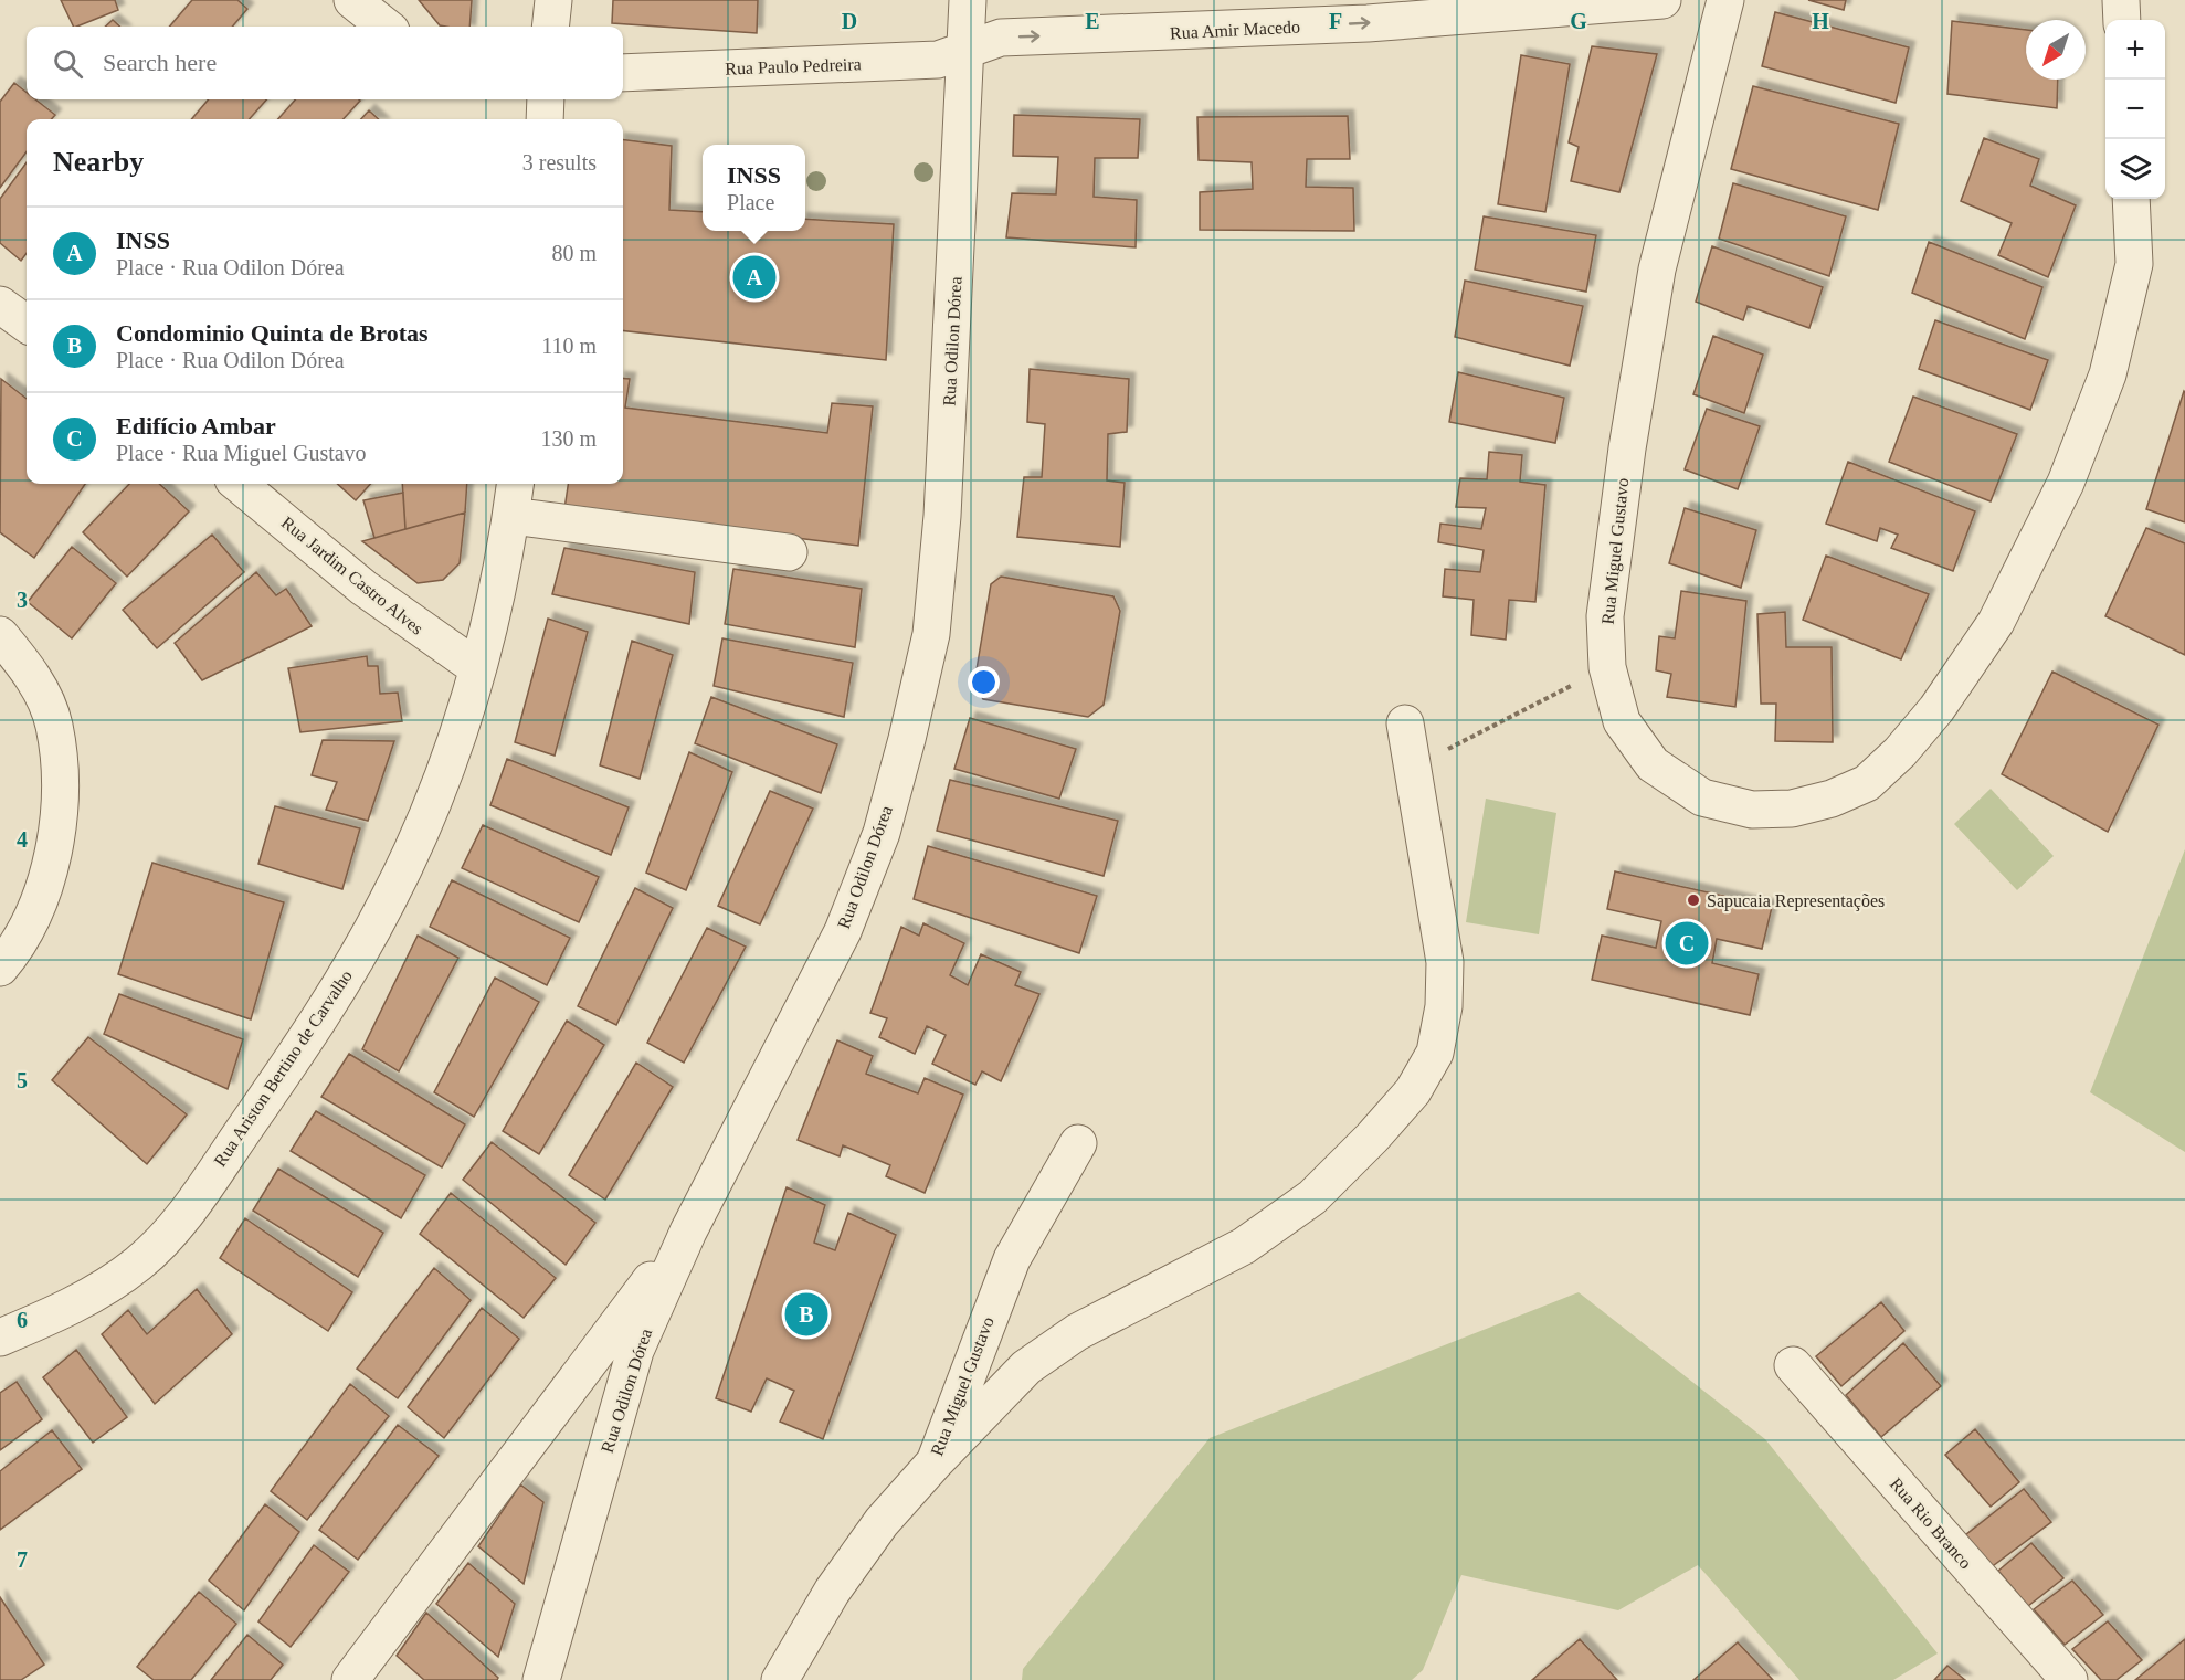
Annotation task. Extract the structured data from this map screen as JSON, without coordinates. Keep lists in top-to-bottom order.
{
  "streets": {
    "street": [
      "Rua Amir Macedo",
      "Rua Paulo Pedreira",
      "Rua Odilon Dórea",
      "Rua Miguel Gustavo",
      "Rua Jardim Castro Alves",
      "Rua Ariston Bertino de Carvalho",
      "Rua Rio Branco"
    ]
  },
  "crossings": [
    ["Rua Amir Macedo", "Rua Paulo Pedreira"],
    ["Rua Amir Macedo", "Rua Odilon Dórea"],
    ["Rua Paulo Pedreira", "Rua Odilon Dórea"],
    ["Rua Jardim Castro Alves", "Rua Ariston Bertino de Carvalho"]
  ],
  "one_way": ["Rua Amir Macedo"],
  "places": ["Sapucaia Representações"],
  "north": "bottom left",
  "page": {
    "map_buttons": ["+", "−"],
    "search": "Search here",
    "heading": ["Nearby", "3 results"],
    "popup": ["INSS", "Place"],
    "list": [
      {
        "mark": "A",
        "name": "INSS",
        "note": "Place · Rua Odilon Dórea",
        "value": "80 m"
      },
      {
        "mark": "B",
        "name": "Condominio Quinta de Brotas",
        "note": "Place · Rua Odilon Dórea",
        "value": "110 m"
      },
      {
        "mark": "C",
        "name": "Edifício Ambar",
        "note": "Place · Rua Miguel Gustavo",
        "value": "130 m"
      }
    ],
    "pins": ["A", "C", "B"]
  },
  "grid": {
    "columns": [
      "D",
      "E",
      "F",
      "G",
      "H"
    ],
    "rows": [
      "3",
      "4",
      "5",
      "6",
      "7"
    ]
  }
}
